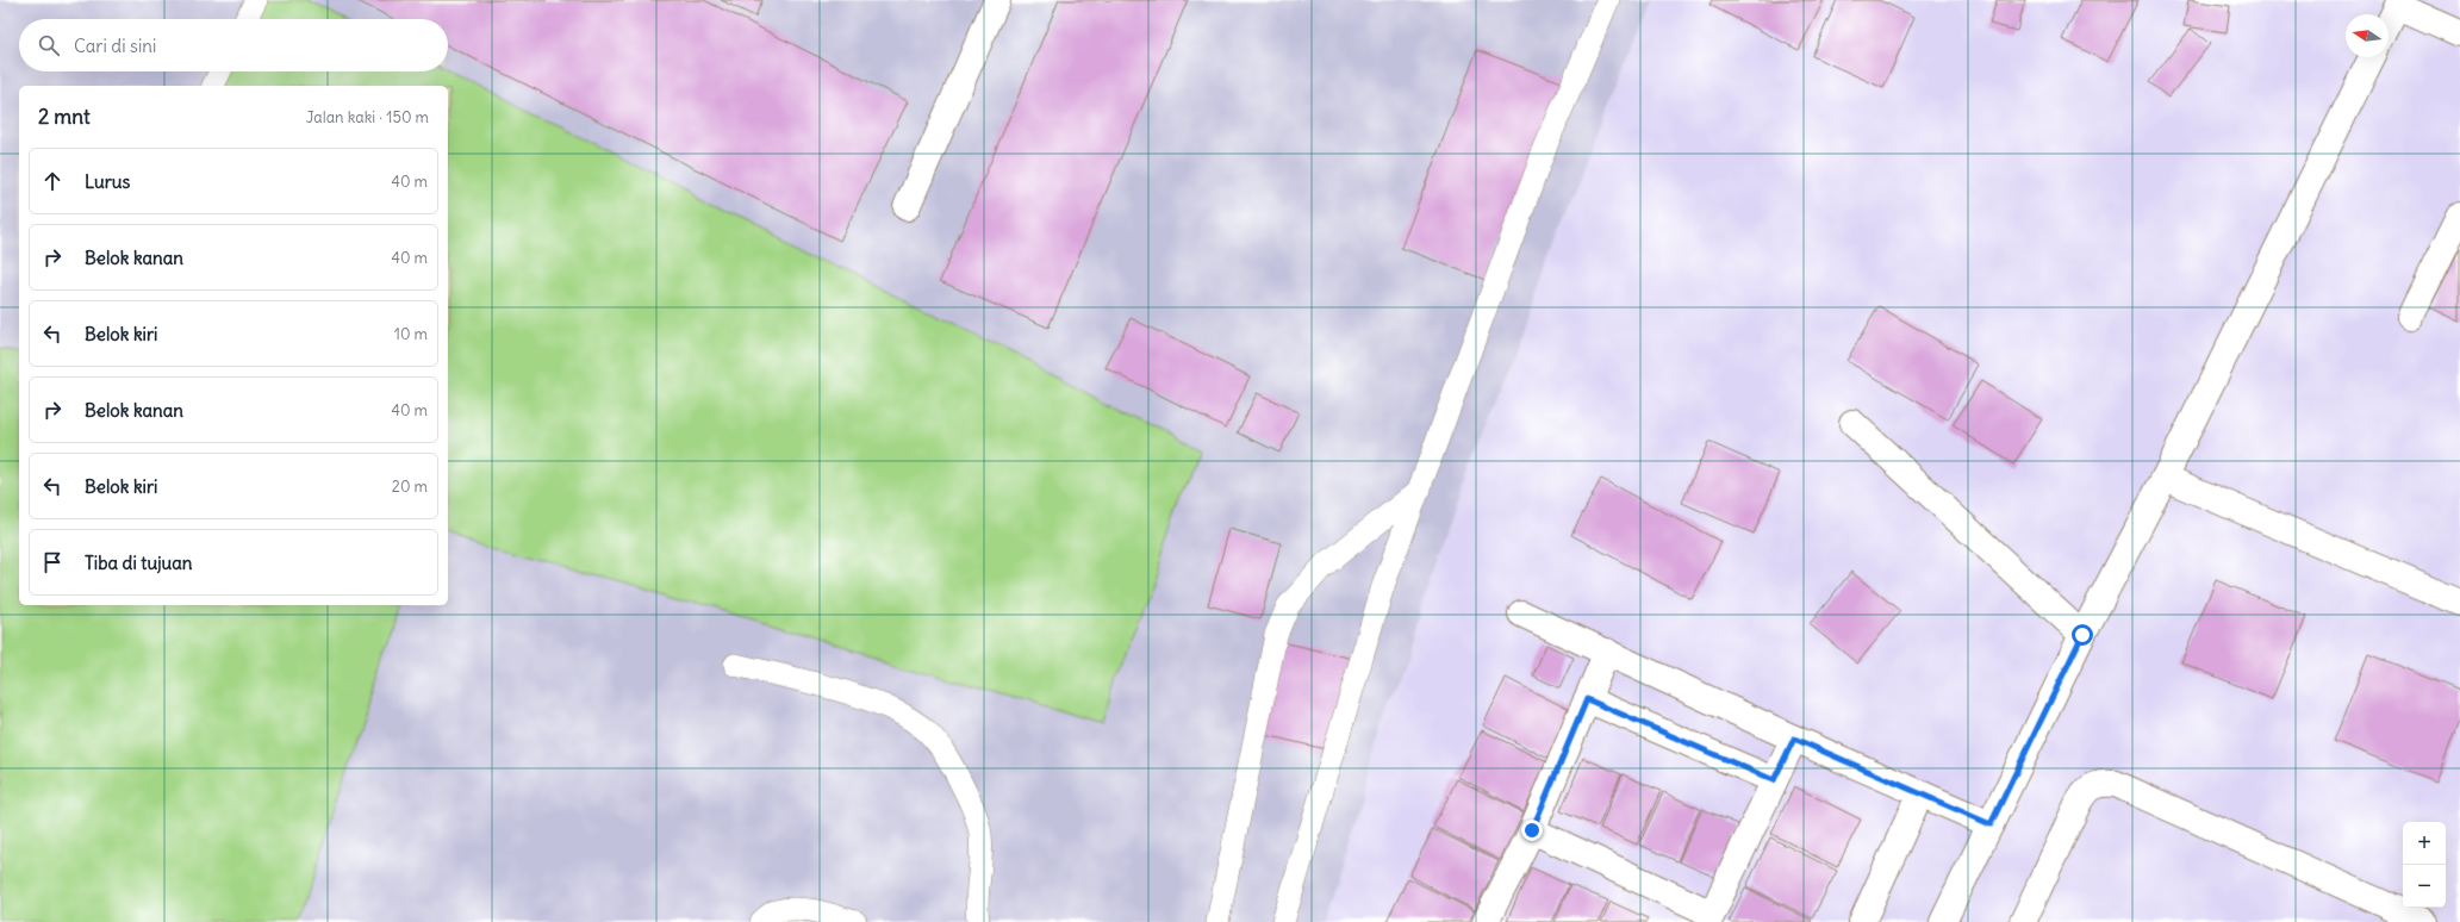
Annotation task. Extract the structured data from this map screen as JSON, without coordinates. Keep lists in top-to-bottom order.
{
  "north": "left",
  "page": {
    "search": "Cari di sini",
    "heading": ["2 mnt", "Jalan kaki · 150 m"],
    "list": [
      ["Lurus", "40 m"],
      ["Belok kanan", "40 m"],
      ["Belok kiri", "10 m"],
      ["Belok kanan", "40 m"],
      ["Belok kiri", "20 m"],
      "Tiba di tujuan"
    ],
    "map_buttons": ["+", "−"]
  }
}
